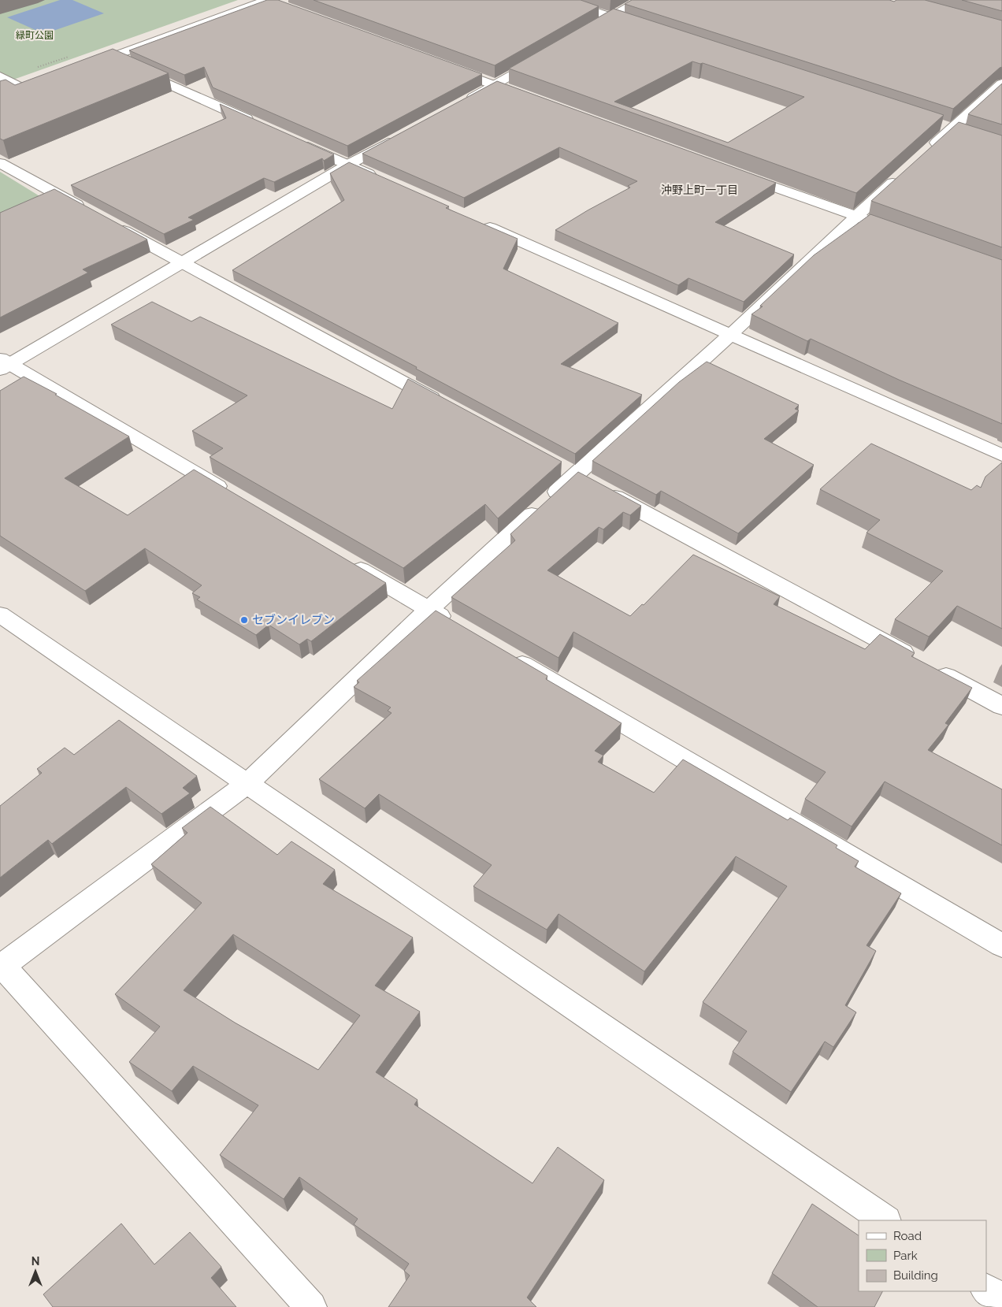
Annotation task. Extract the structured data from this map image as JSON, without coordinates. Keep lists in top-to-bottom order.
{
  "districts": ["沖野上町一丁目"],
  "parks": ["緑町公園"],
  "places": ["セブンイレブン"],
  "legend": ["Road", "Park", "Building"],
  "north": "top"
}
